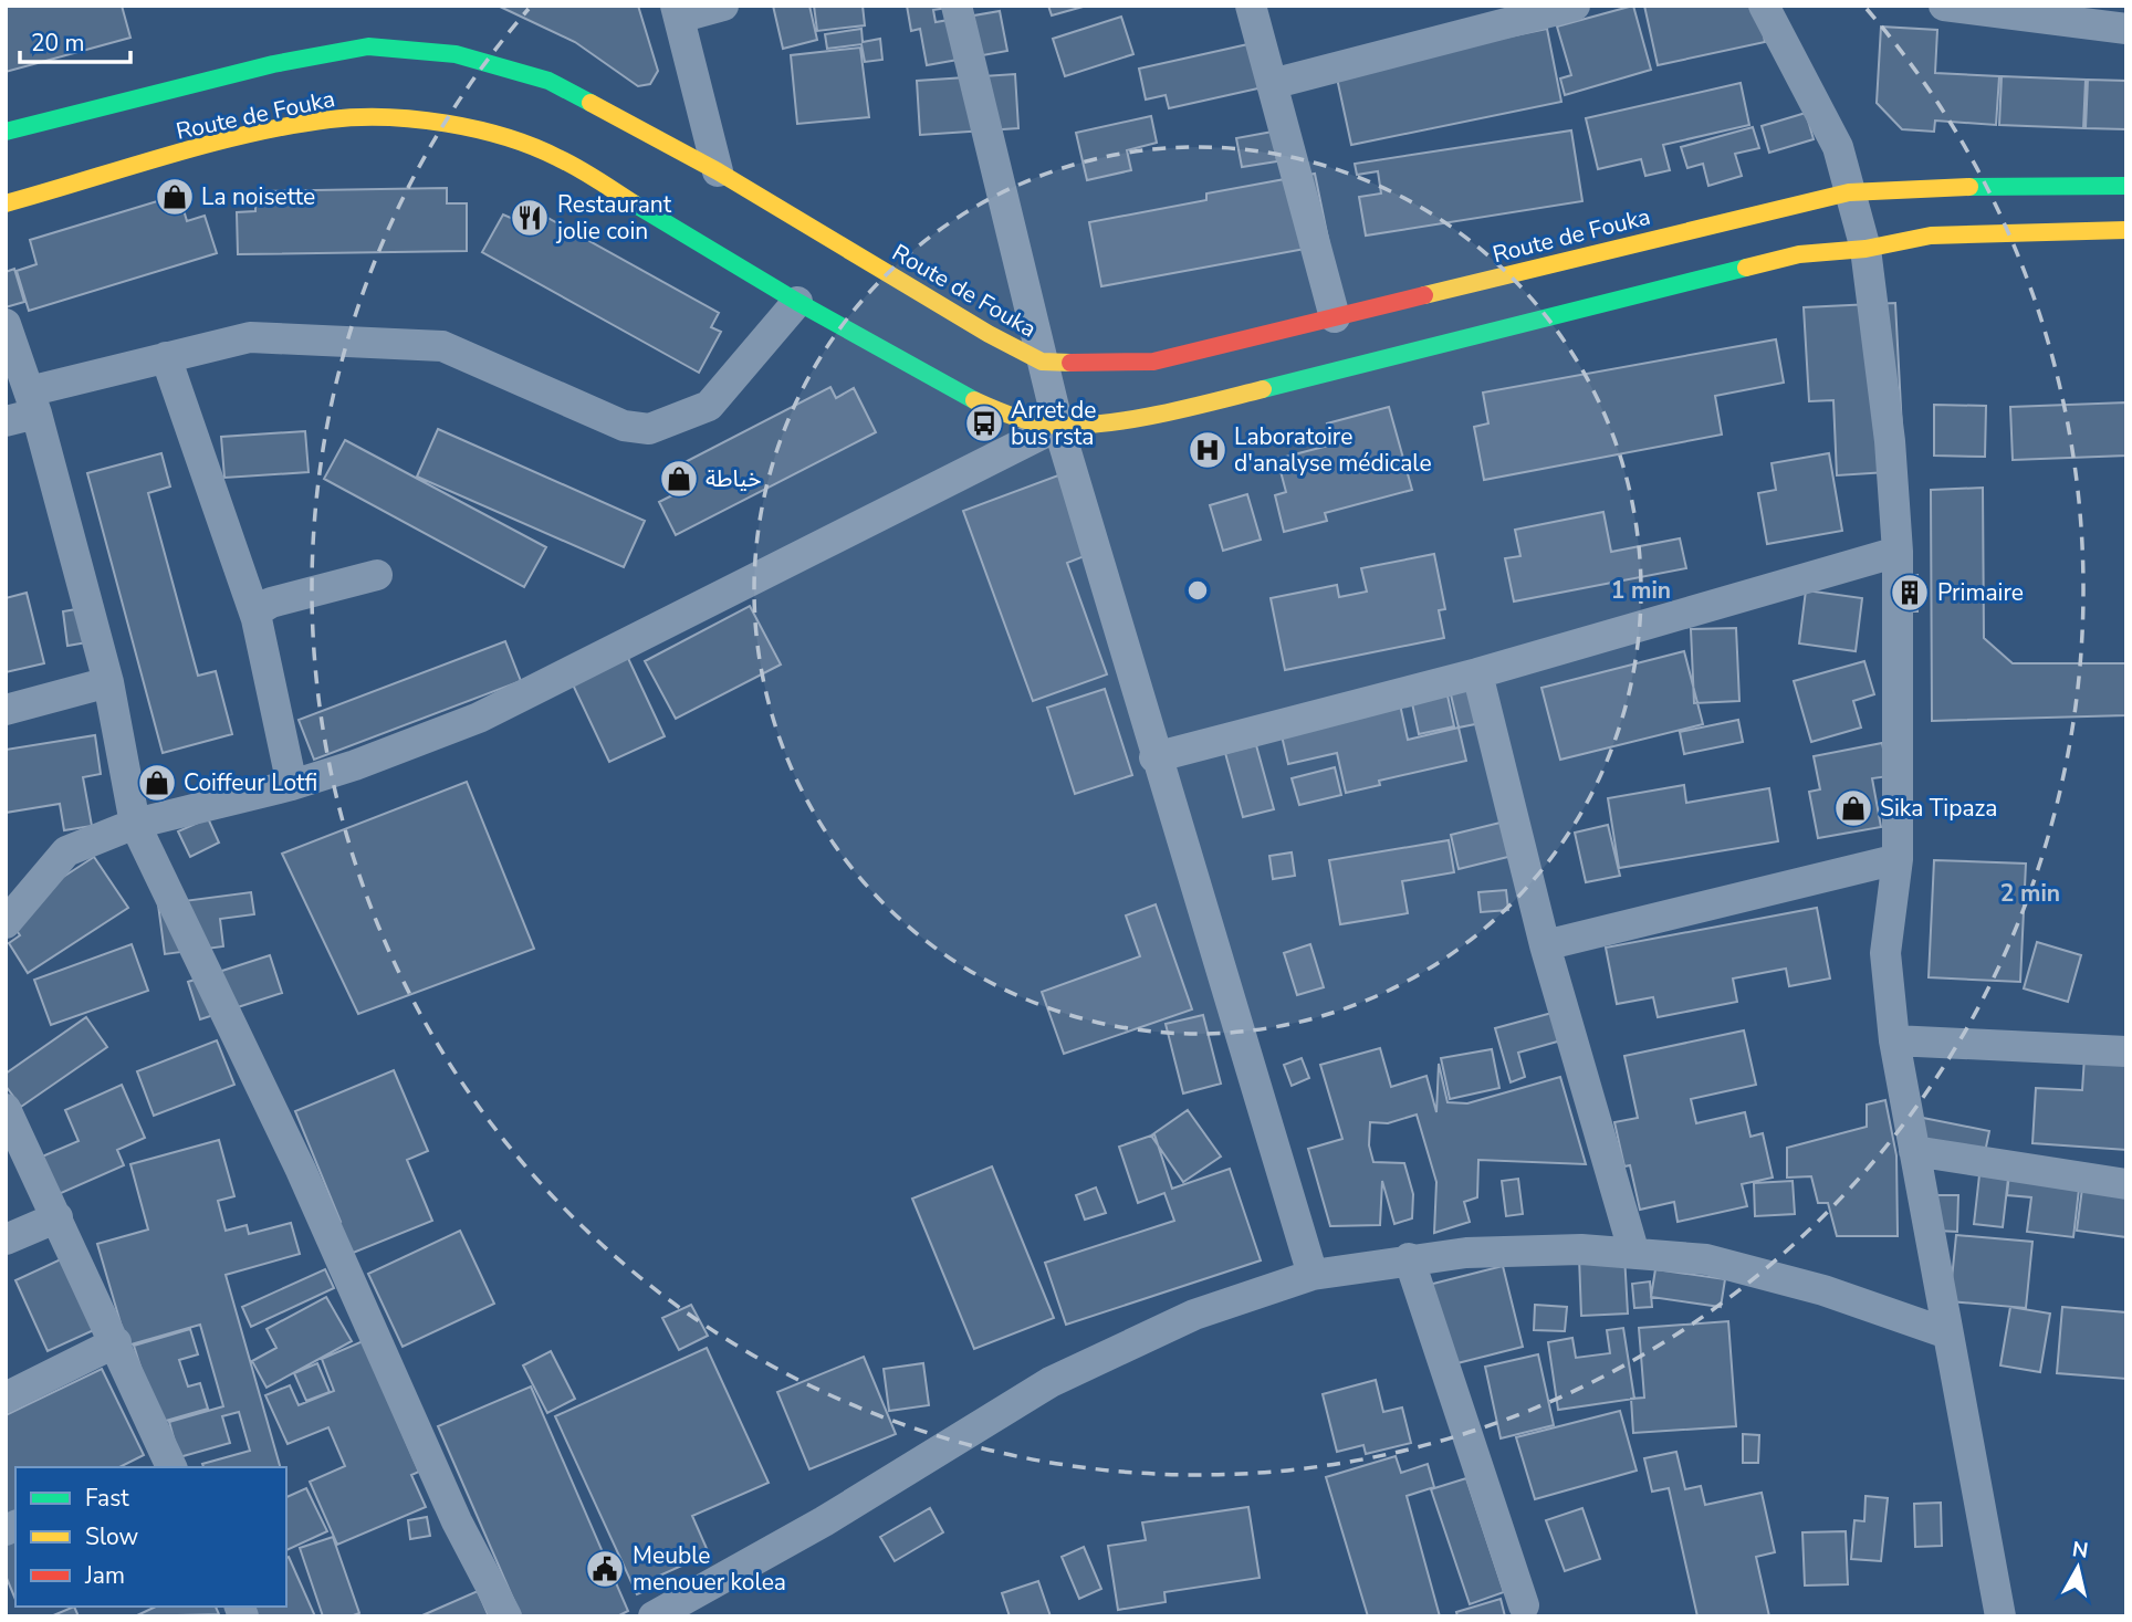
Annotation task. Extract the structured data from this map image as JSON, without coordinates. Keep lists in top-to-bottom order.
{
  "streets": {
    "main road": ["Route de Fouka"]
  },
  "places": {
    "shop": [
      "La noisette",
      "خياطة",
      "Coiffeur Lotfi",
      "Sika Tipaza"
    ],
    "restaurant": ["Restaurant jolie coin"],
    "bus stop": ["Arret de bus rsta"],
    "hospital": ["Laboratoire d'analyse médicale"],
    "building": ["Primaire"],
    "public building": ["Meuble menouer kolea"]
  },
  "legend": ["Fast", "Slow", "Jam"],
  "scale_bar": "20 m",
  "north": "top",
  "rings": ["1 min", "2 min"]
}
